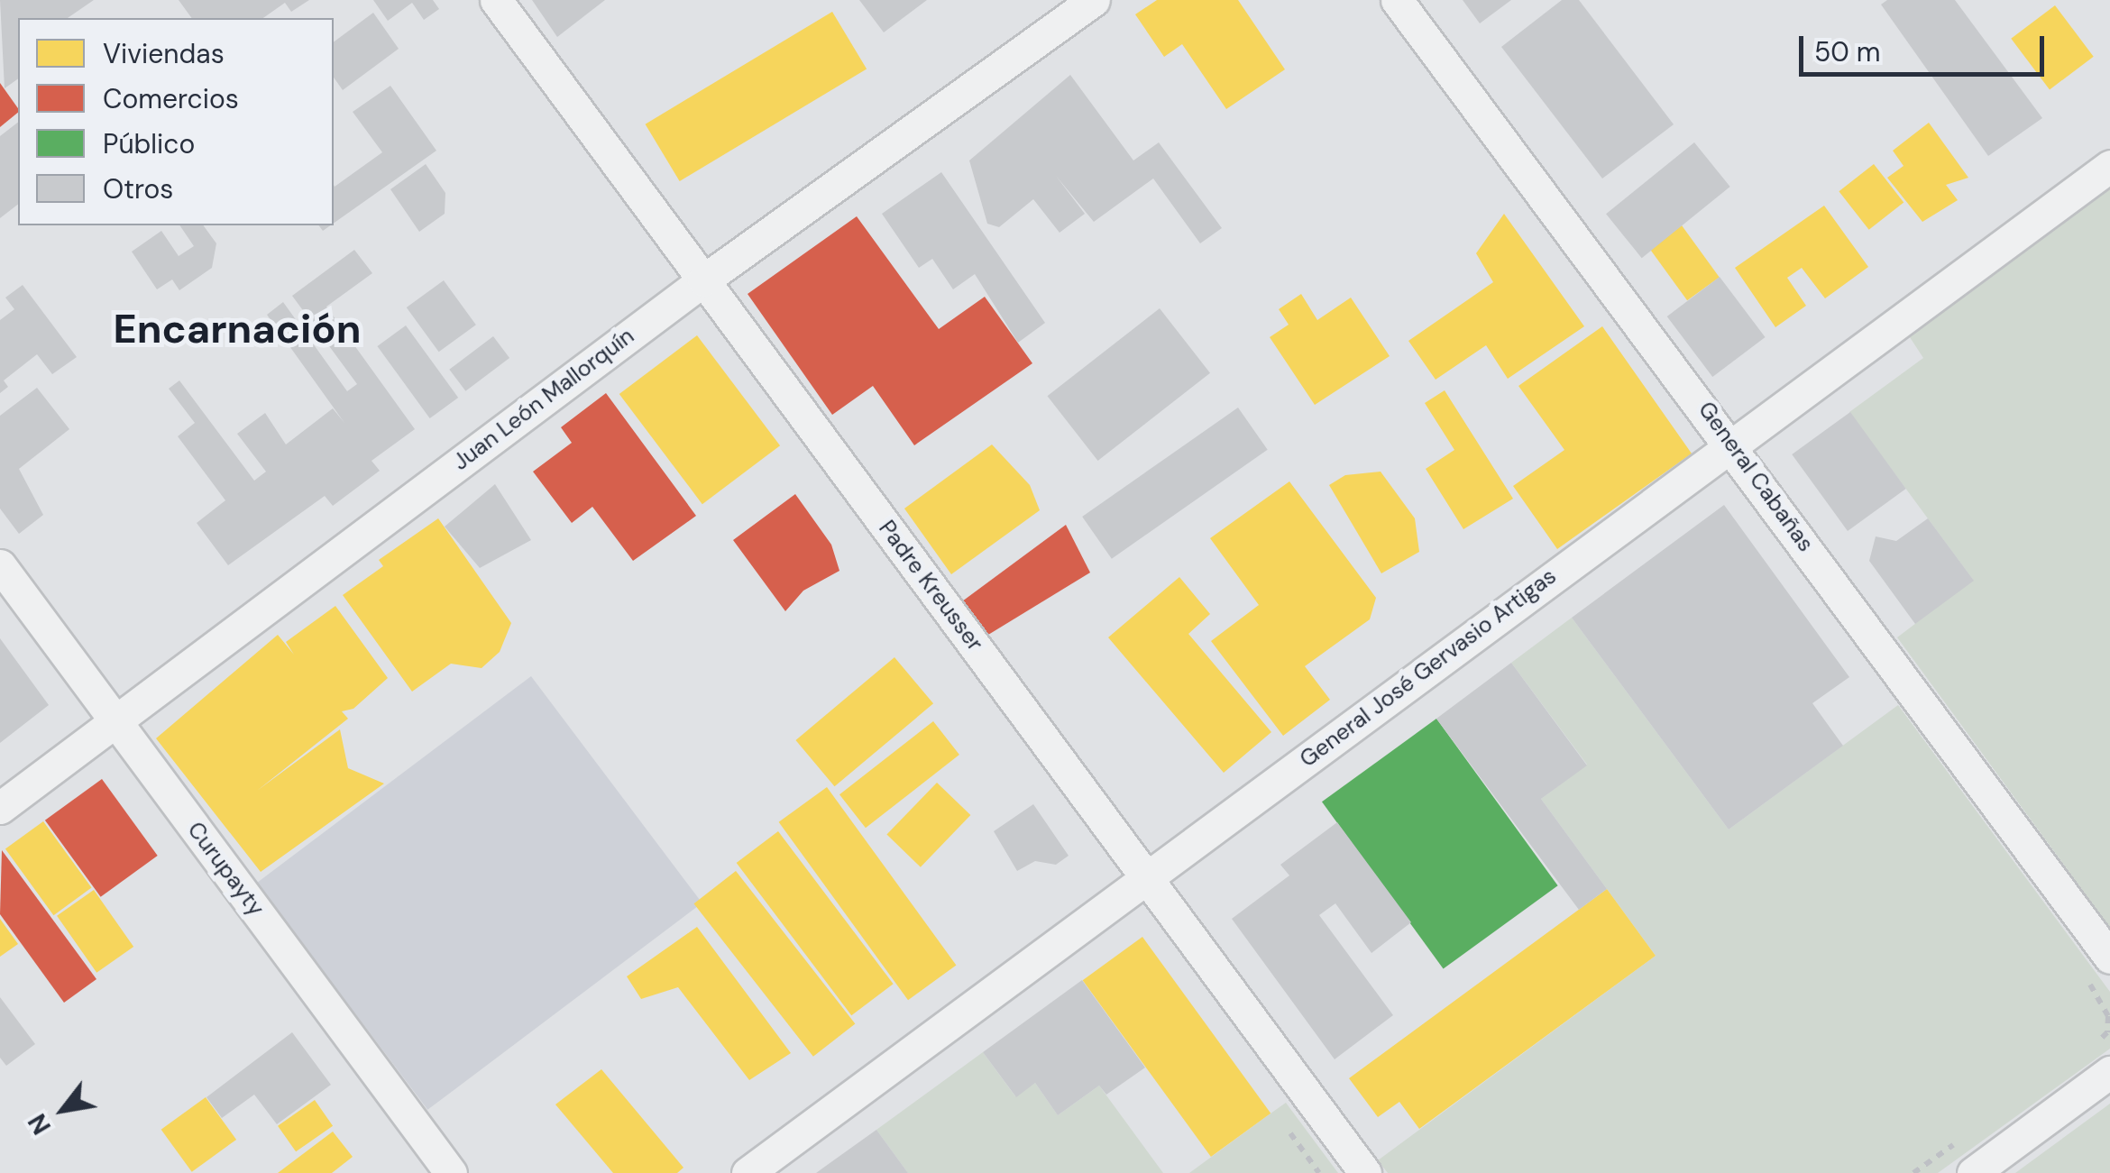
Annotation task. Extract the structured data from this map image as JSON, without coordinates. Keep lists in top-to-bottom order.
{
  "streets": {
    "street": [
      "Juan León Mallorquín",
      "General Cabañas",
      "Padre Kreusser",
      "General José Gervasio Artigas",
      "Curupayty"
    ]
  },
  "crossings": [
    ["Juan León Mallorquín", "Padre Kreusser"],
    ["Juan León Mallorquín", "Curupayty"],
    ["General Cabañas", "General José Gervasio Artigas"],
    ["Padre Kreusser", "General José Gervasio Artigas"]
  ],
  "districts": ["Encarnación"],
  "legend": [
    "Viviendas",
    "Comercios",
    "Público",
    "Otros"
  ],
  "scale_bar": "50 m",
  "north": "bottom left"
}
